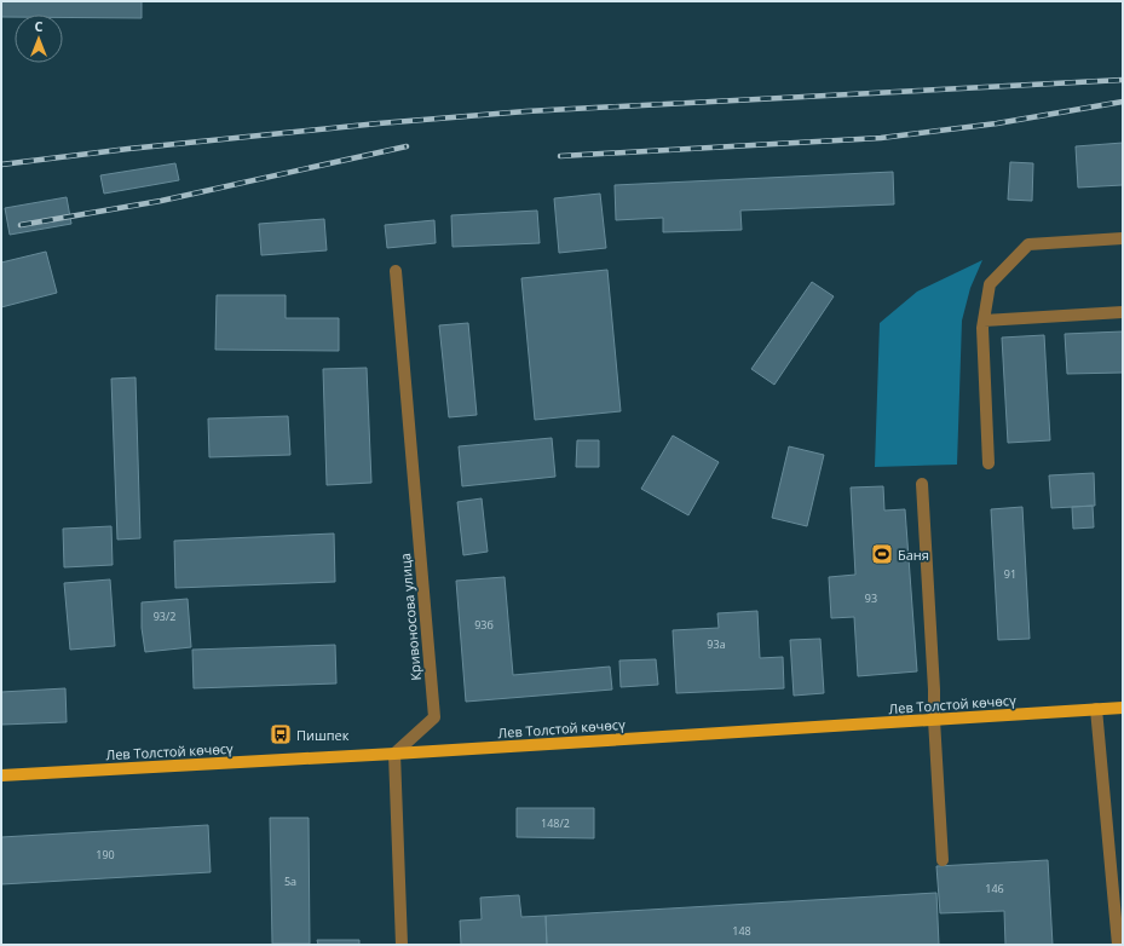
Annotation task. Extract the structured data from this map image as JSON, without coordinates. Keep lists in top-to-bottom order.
{
  "streets": {
    "main road": ["Лев Толстой көчөсү"],
    "street": ["Кривоносова улица"]
  },
  "crossings": [
    ["Кривоносова улица", "Лев Толстой көчөсү"]
  ],
  "places": {
    "sports": ["Баня"],
    "bus stop": ["Пишпек"]
  },
  "house_numbers": [
    "91",
    "93",
    "93/2",
    "93б",
    "93а",
    "148/2",
    "190",
    "5a",
    "146",
    "148"
  ],
  "north": "top"
}
